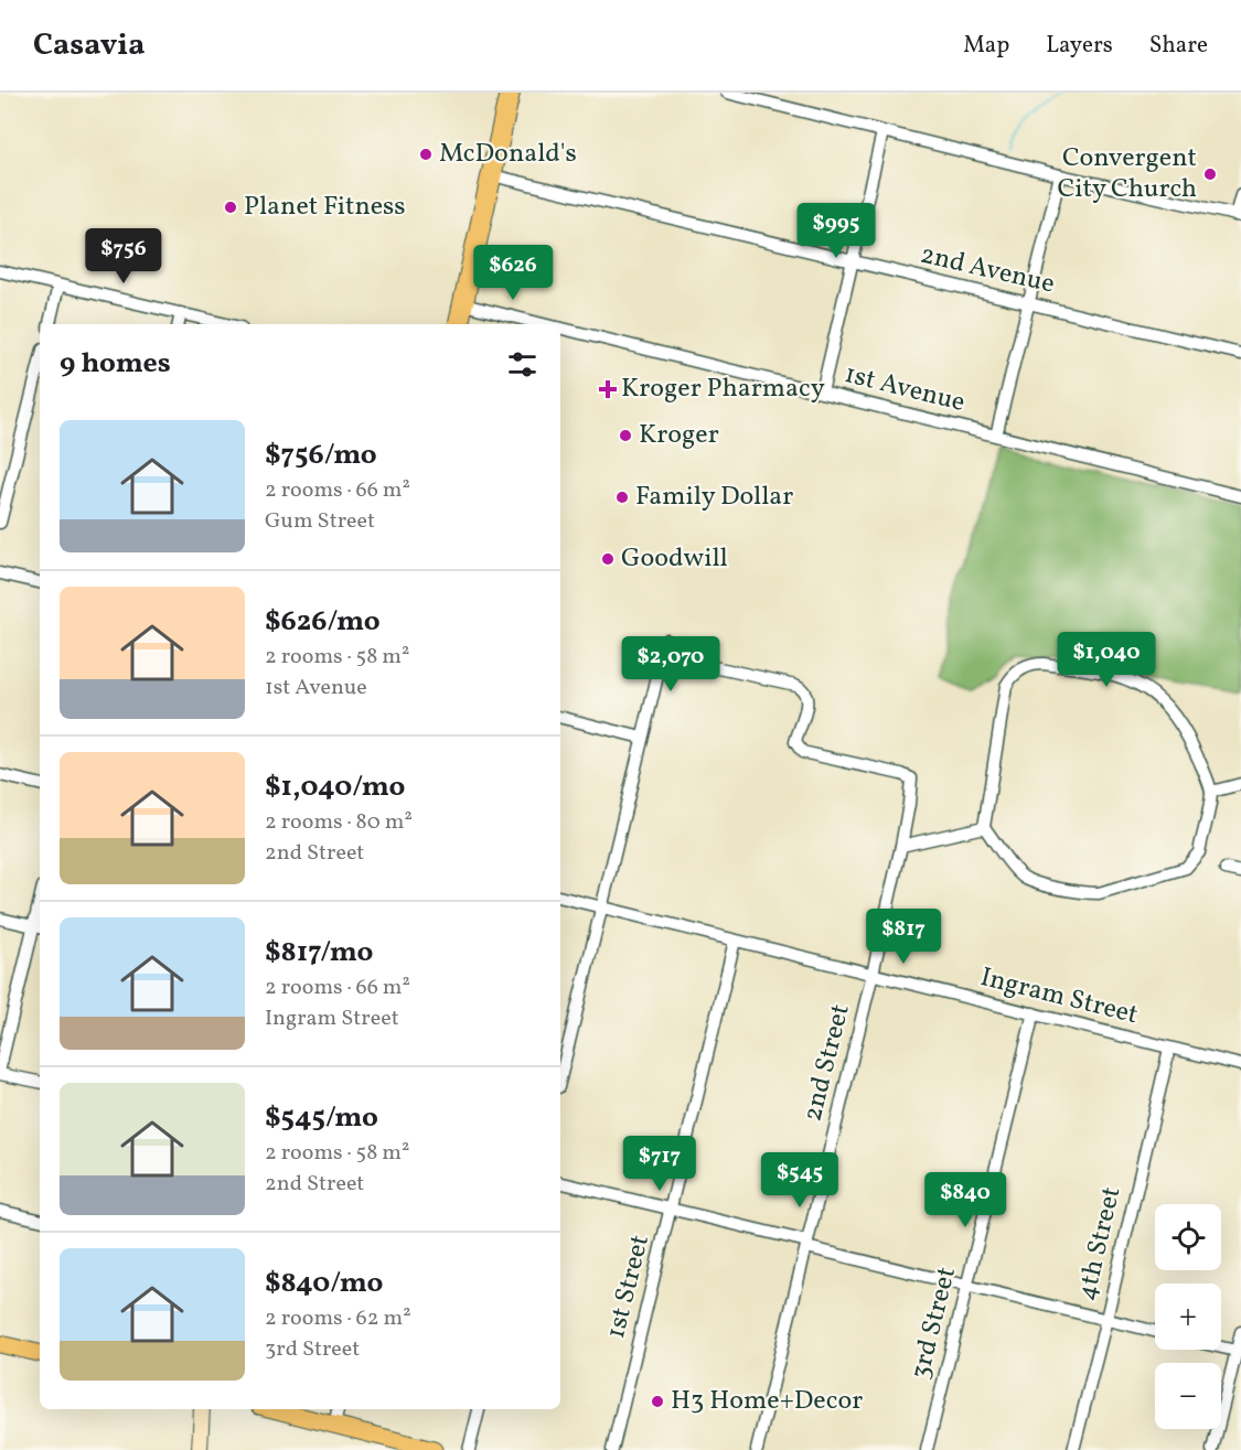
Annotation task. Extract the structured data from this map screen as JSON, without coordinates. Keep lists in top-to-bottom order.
{
  "streets": {
    "street": [
      "2nd Avenue",
      "1st Avenue",
      "Ingram Street",
      "2nd Street",
      "4th Street",
      "1st Street",
      "3rd Street"
    ]
  },
  "crossings": [
    ["Ingram Street", "2nd Street"],
    ["Ingram Street", "4th Street"],
    ["Ingram Street", "1st Street"],
    ["Ingram Street", "3rd Street"]
  ],
  "places": {
    "other": [
      "McDonald's",
      "Convergent City Church",
      "Planet Fitness",
      "Kroger",
      "Family Dollar",
      "Goodwill",
      "H3 Home+Decor"
    ],
    "health": ["Kroger Pharmacy"]
  },
  "page": {
    "header": "Casavia",
    "nav": ["Map", "Layers", "Share"],
    "price": [
      "$995",
      "$756",
      "$626",
      "$1,040",
      "$2,070",
      "$817",
      "$717",
      "$545",
      "$840"
    ],
    "heading": "9 homes",
    "list": [
      {
        "name": "$756/mo",
        "note": "2 rooms · 66 m² · Gum Street"
      },
      {
        "name": "$626/mo",
        "note": "2 rooms · 58 m² · 1st Avenue"
      },
      {
        "name": "$1,040/mo",
        "note": "2 rooms · 80 m² · 2nd Street"
      },
      {
        "name": "$817/mo",
        "note": "2 rooms · 66 m² · Ingram Street"
      },
      {
        "name": "$545/mo",
        "note": "2 rooms · 58 m² · 2nd Street"
      },
      {
        "name": "$840/mo",
        "note": "2 rooms · 62 m² · 3rd Street"
      }
    ],
    "map_buttons": ["+", "−"]
  }
}
